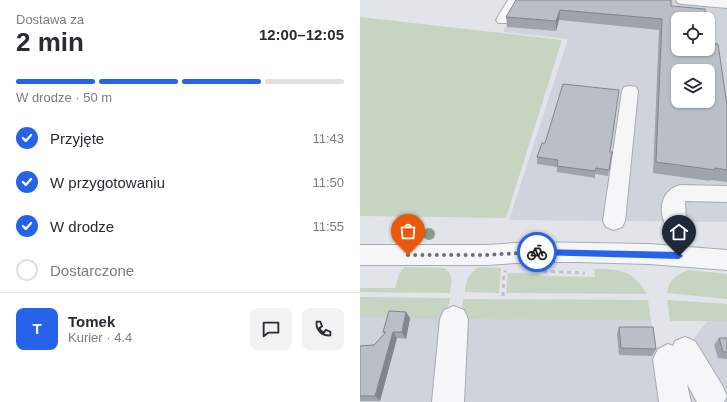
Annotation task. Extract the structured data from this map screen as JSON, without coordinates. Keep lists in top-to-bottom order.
{
  "page": {
    "heading": ["2 min", "Dostawa za", "12:00–12:05"],
    "panel": ["Tomek", "Kurier · 4.4"],
    "bar": "W drodze · 50 m",
    "list": [
      ["Przyjęte", "11:43"],
      ["W przygotowaniu", "11:50"],
      ["W drodze", "11:55"],
      "Dostarczone"
    ],
    "round": "T"
  }
}
